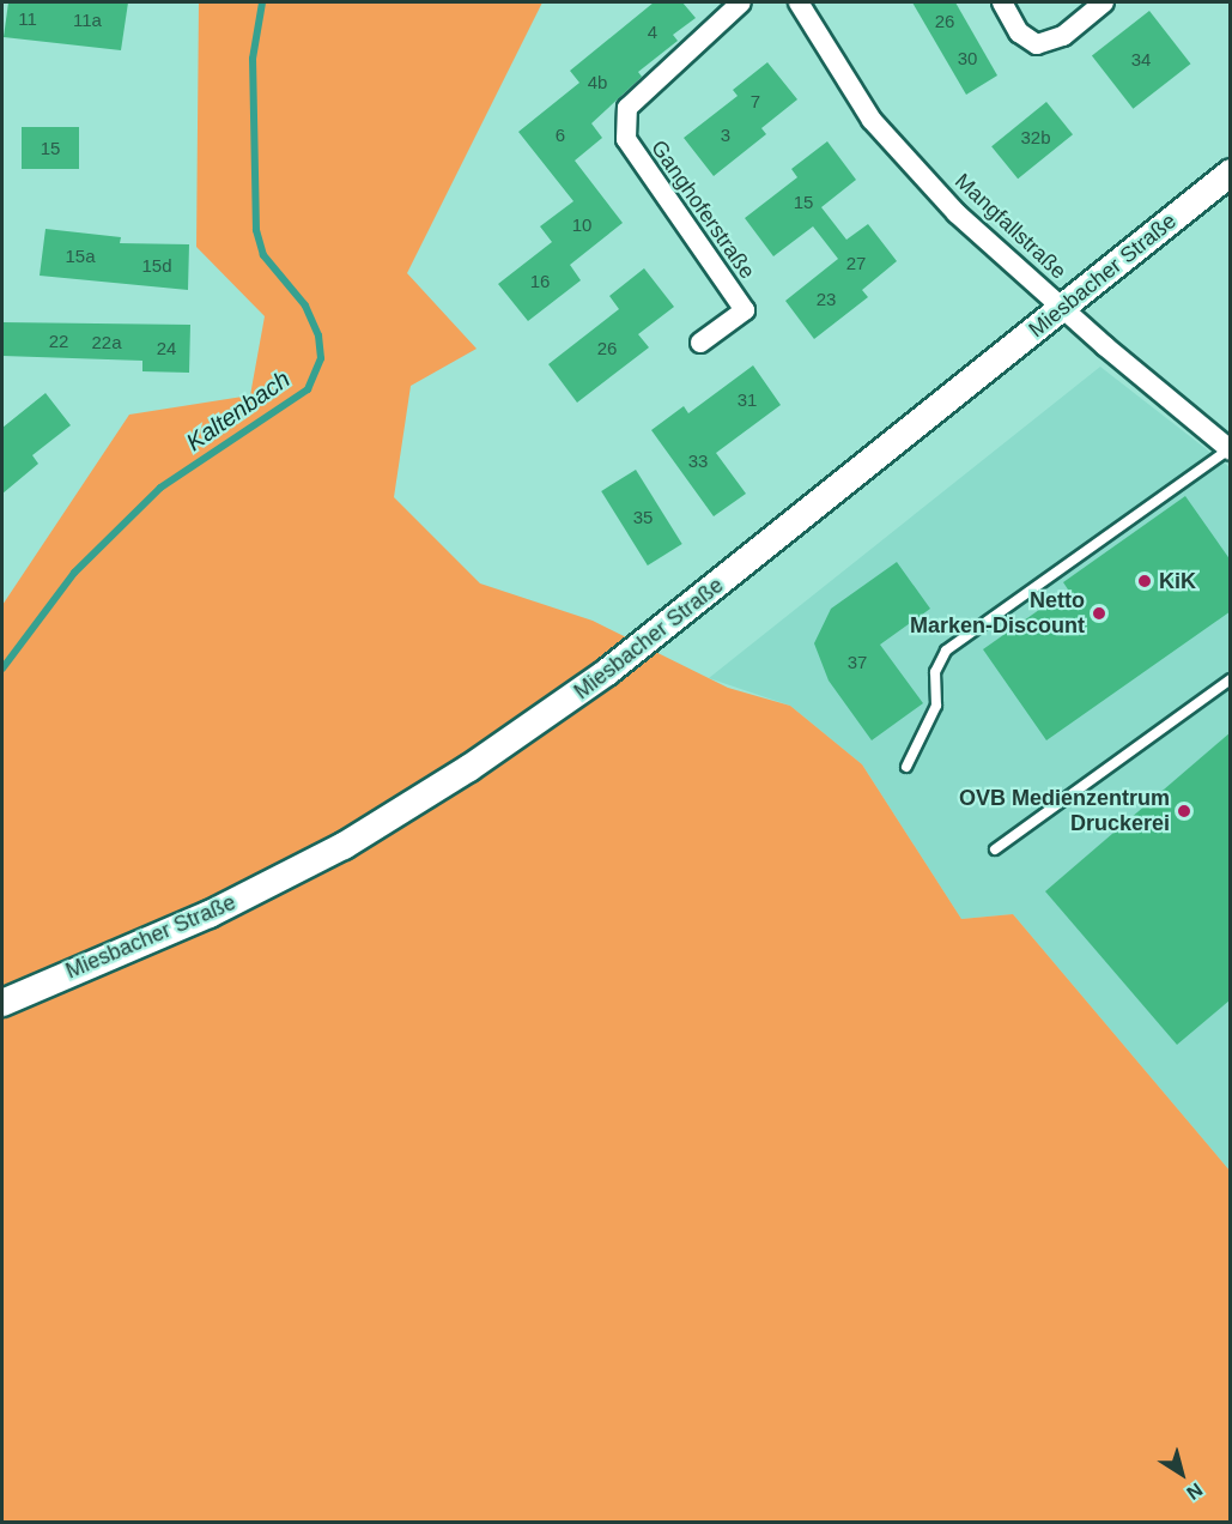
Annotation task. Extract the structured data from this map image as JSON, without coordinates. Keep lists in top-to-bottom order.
{
  "streets": {
    "main road": ["Miesbacher Straße"],
    "street": ["Ganghoferstraße", "Mangfallstraße"]
  },
  "crossings": [
    ["Mangfallstraße", "Miesbacher Straße"]
  ],
  "water": ["Kaltenbach"],
  "places": ["KiK", "Netto Marken-Discount", "OVB Medienzentrum Druckerei"],
  "house_numbers": [
    "11",
    "11a",
    "26",
    "4",
    "30",
    "34",
    "4b",
    "7",
    "6",
    "3",
    "32b",
    "15",
    "15",
    "10",
    "15a",
    "27",
    "15d",
    "16",
    "23",
    "22",
    "22a",
    "24",
    "26",
    "31",
    "33",
    "35",
    "37"
  ],
  "north": "bottom right"
}
